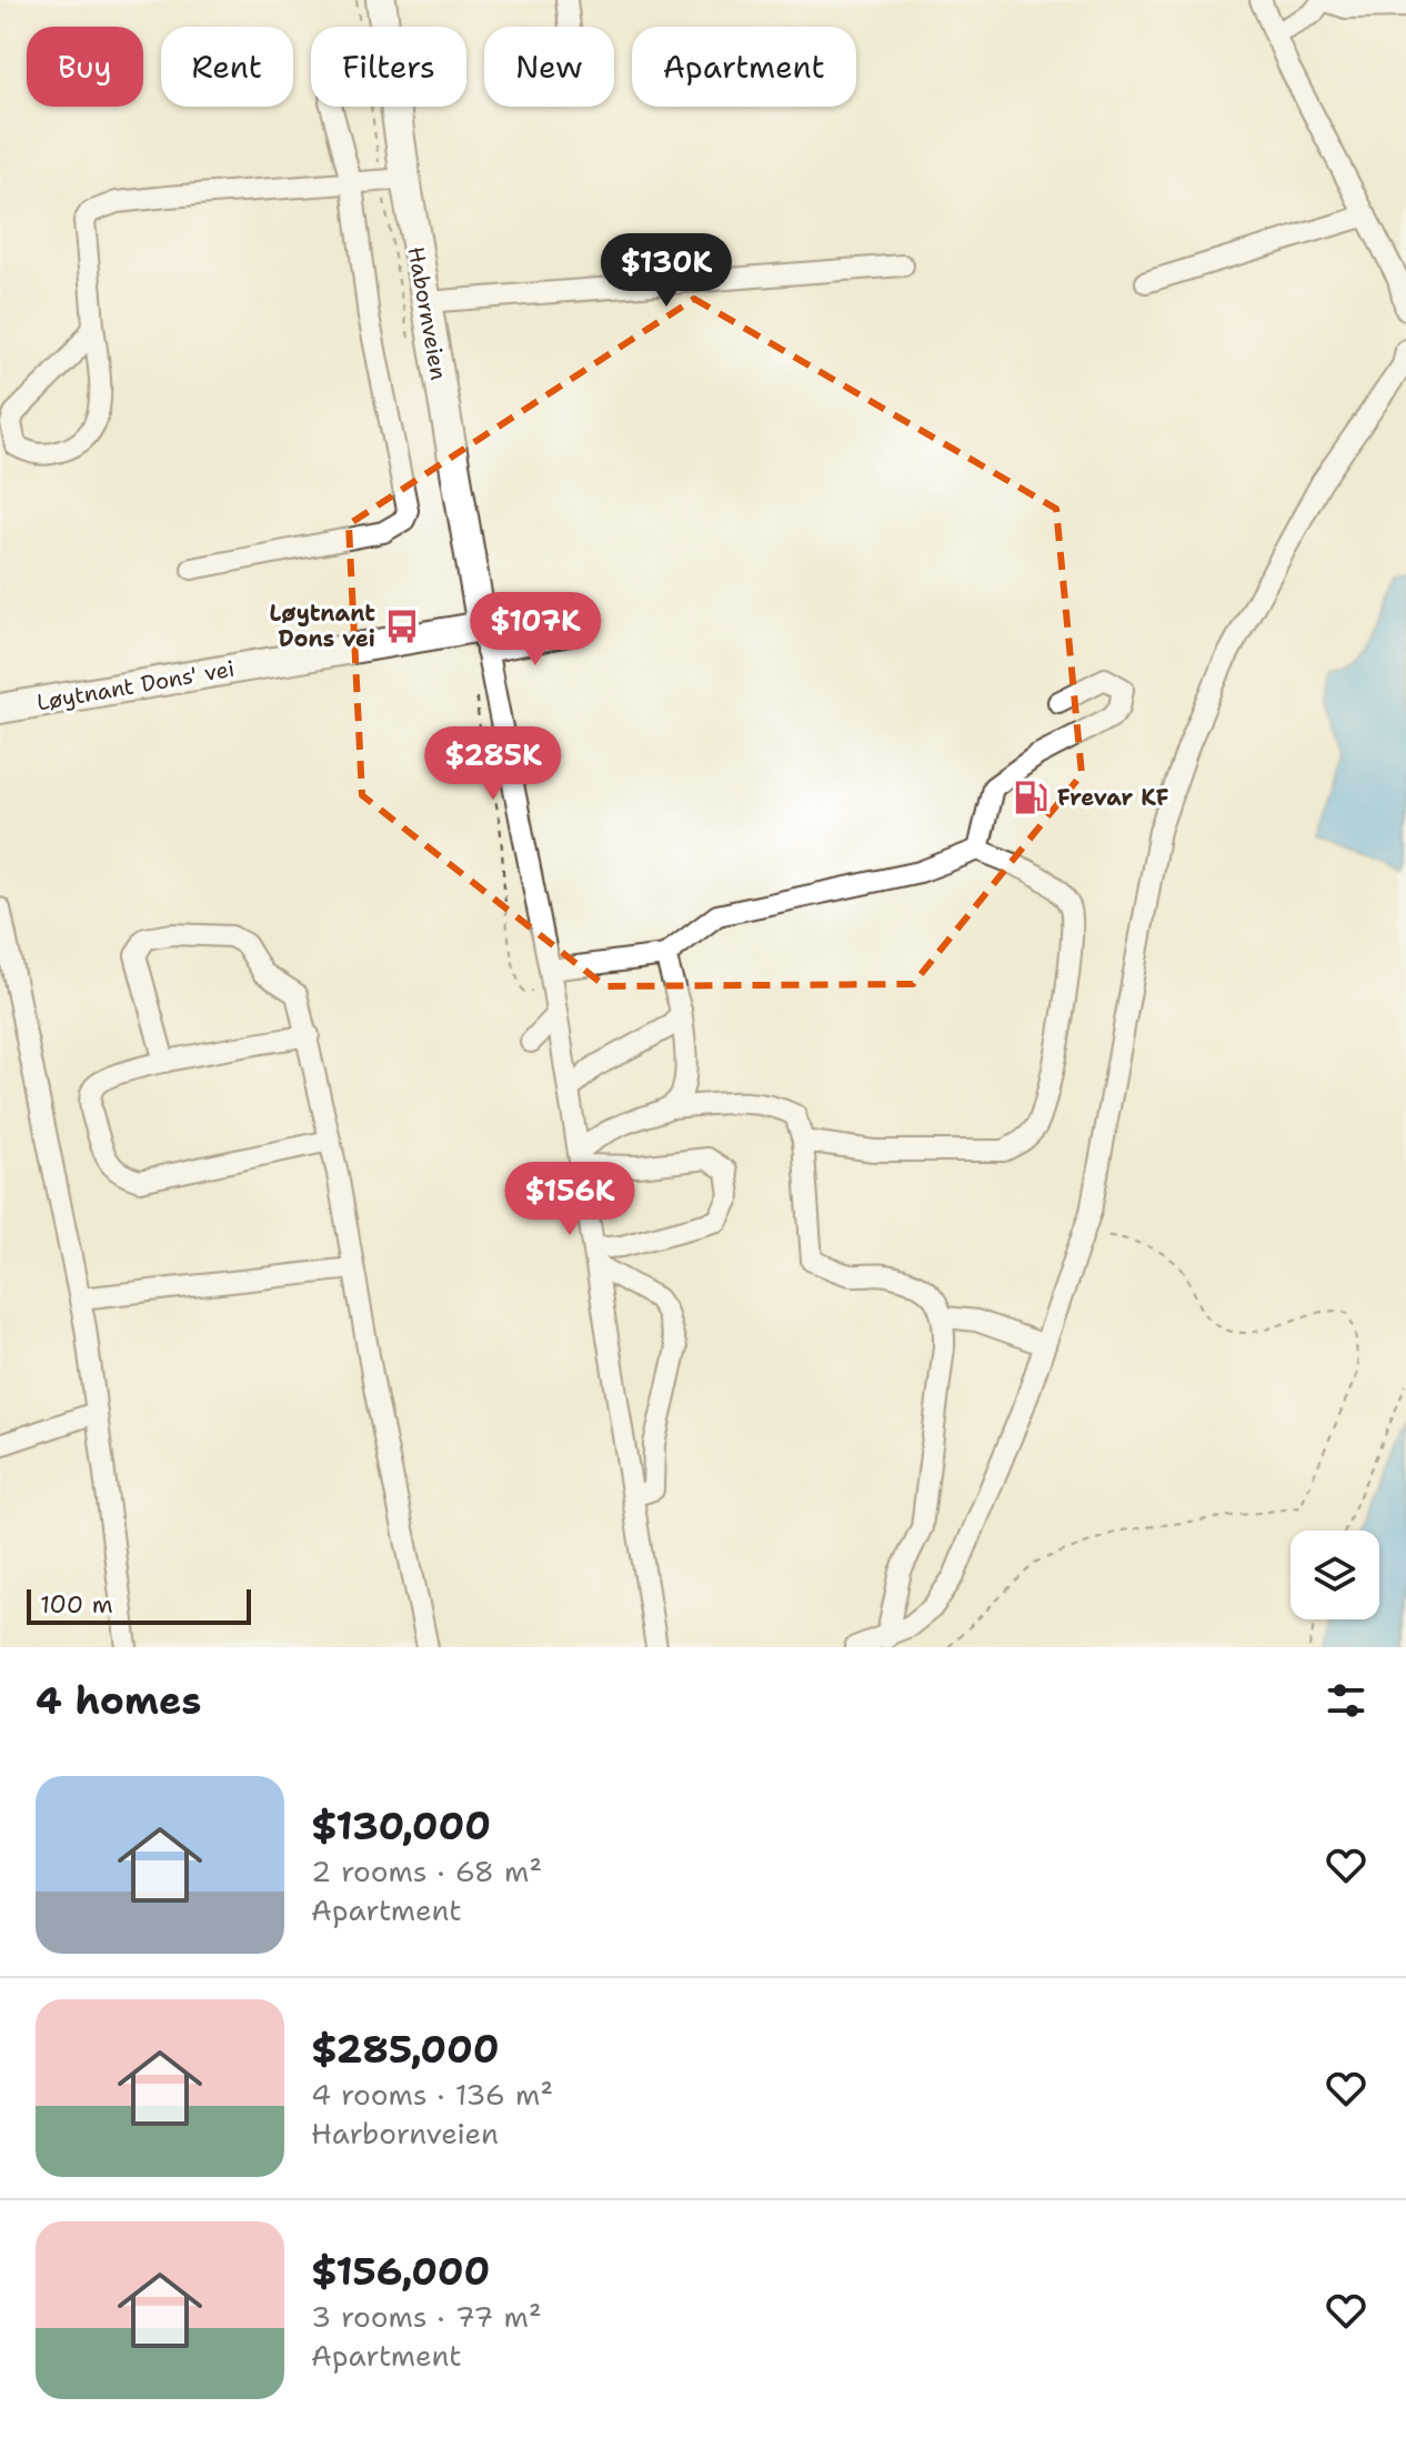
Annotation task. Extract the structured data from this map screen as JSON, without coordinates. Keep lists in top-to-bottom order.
{
  "streets": {
    "highway": ["Habornveien", "Løytnant Dons' vei"]
  },
  "crossings": [
    ["Habornveien", "Løytnant Dons' vei"]
  ],
  "places": {
    "bus stop": ["Løytnant Dons vei"],
    "fuel station": ["Frevar KF"]
  },
  "scale_bar": "100 m",
  "page": {
    "chip": [
      "Buy",
      "Rent",
      "Filters",
      "New",
      "Apartment"
    ],
    "price": [
      "$130K",
      "$107K",
      "$285K",
      "$156K"
    ],
    "scale": "100 m",
    "heading": "4 homes",
    "list": [
      {
        "name": "$130,000",
        "note": "2 rooms · 68 m² · Apartment"
      },
      {
        "name": "$285,000",
        "note": "4 rooms · 136 m² · Harbornveien"
      },
      {
        "name": "$156,000",
        "note": "3 rooms · 77 m² · Apartment"
      }
    ]
  }
}
